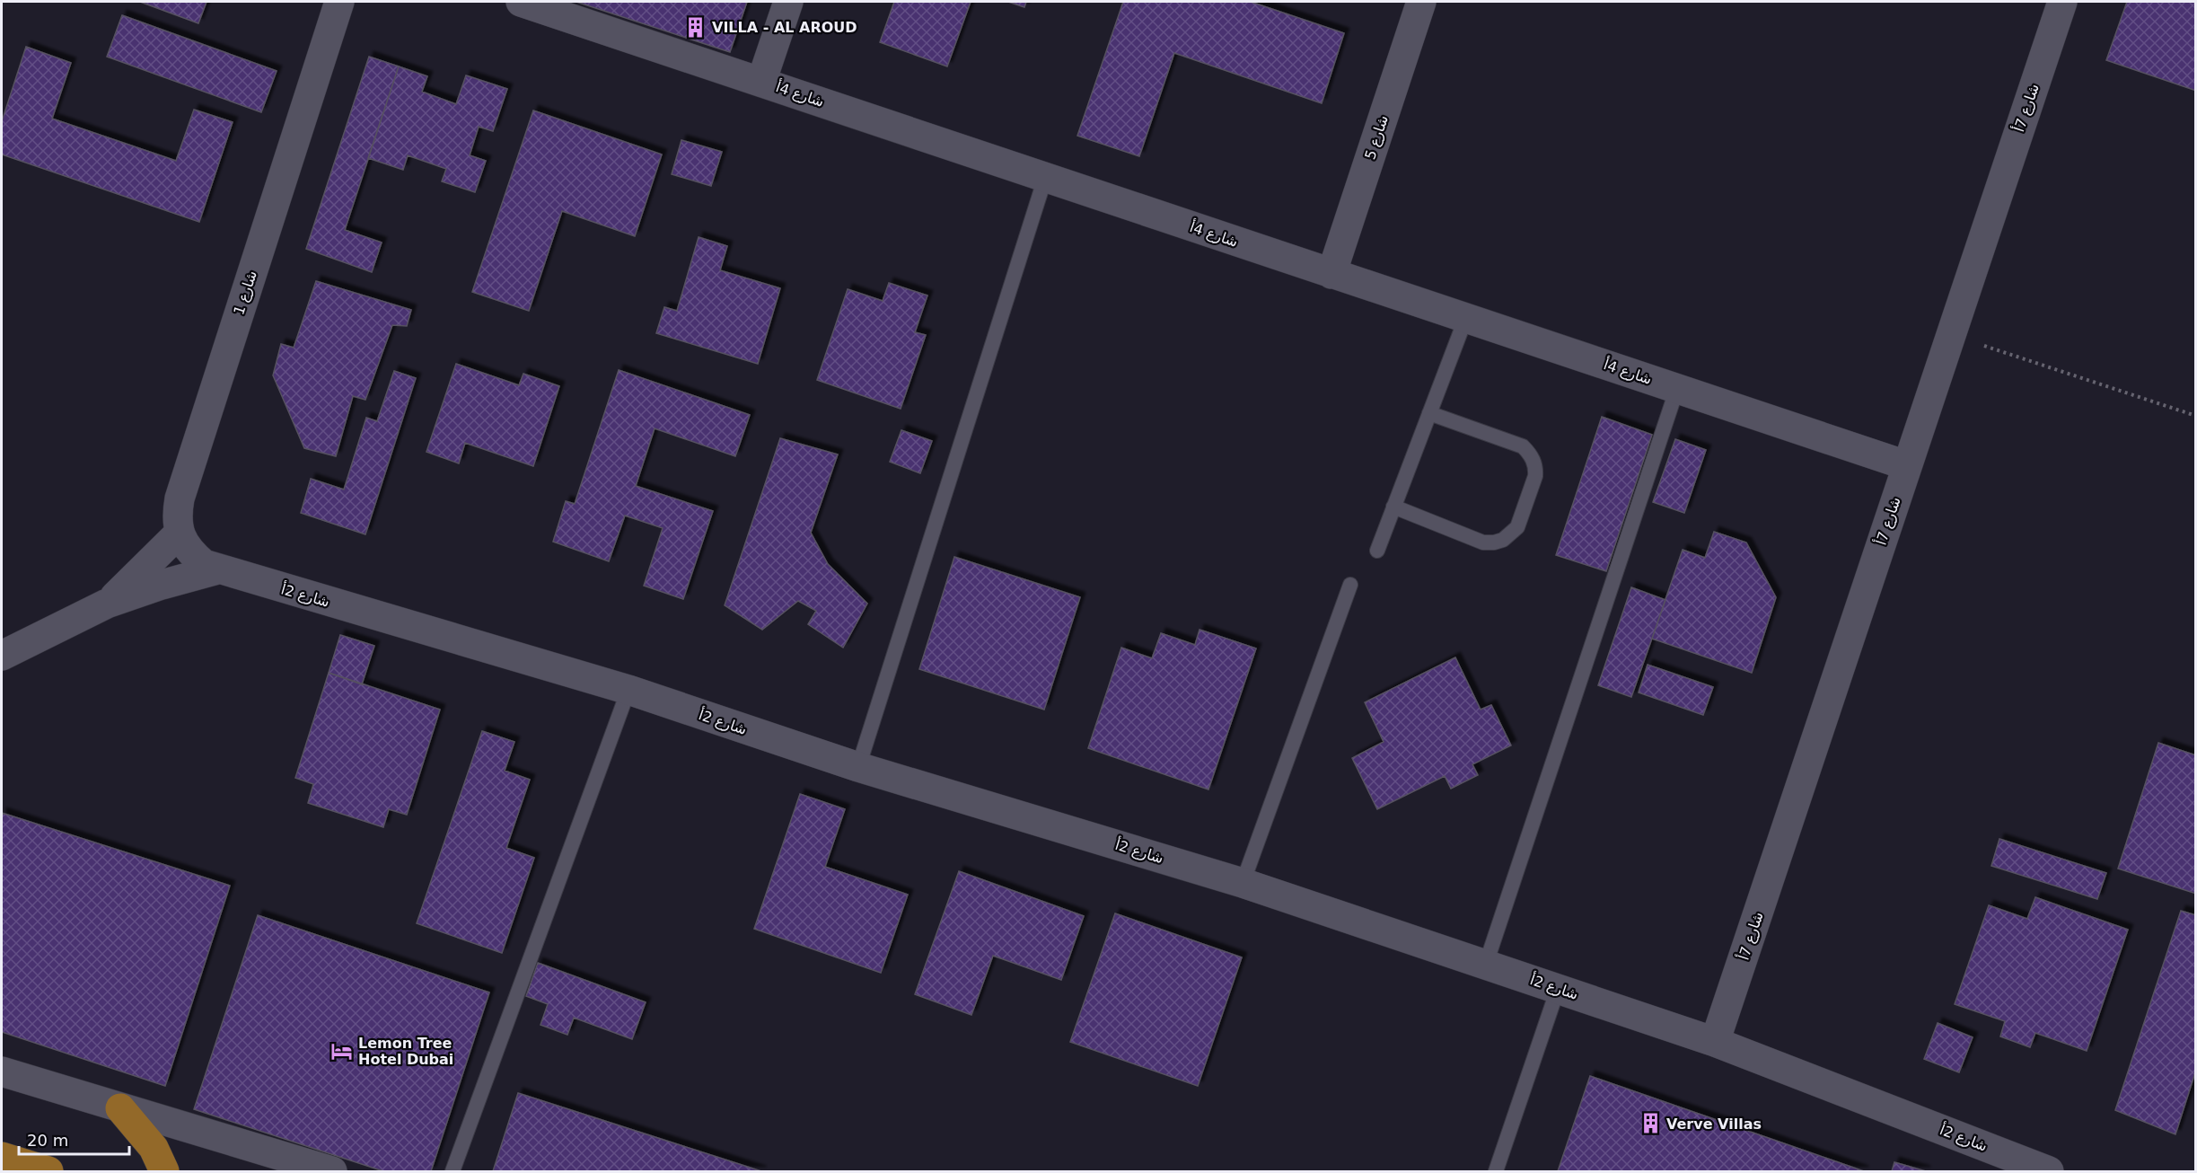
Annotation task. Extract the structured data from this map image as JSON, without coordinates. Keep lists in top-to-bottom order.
{
  "streets": {
    "street": [
      "شارع 4أ",
      "شارع 7أ",
      "شارع 5",
      "شارع 1",
      "شارع 2أ"
    ]
  },
  "crossings": [
    ["شارع 4أ", "شارع 7أ"],
    ["شارع 4أ", "شارع 5"],
    ["شارع 7أ", "شارع 2أ"]
  ],
  "places": {
    "building": ["VILLA - AL AROUD", "Verve Villas"],
    "hotel": ["Lemon Tree Hotel Dubai"]
  },
  "scale_bar": "20 m"
}
